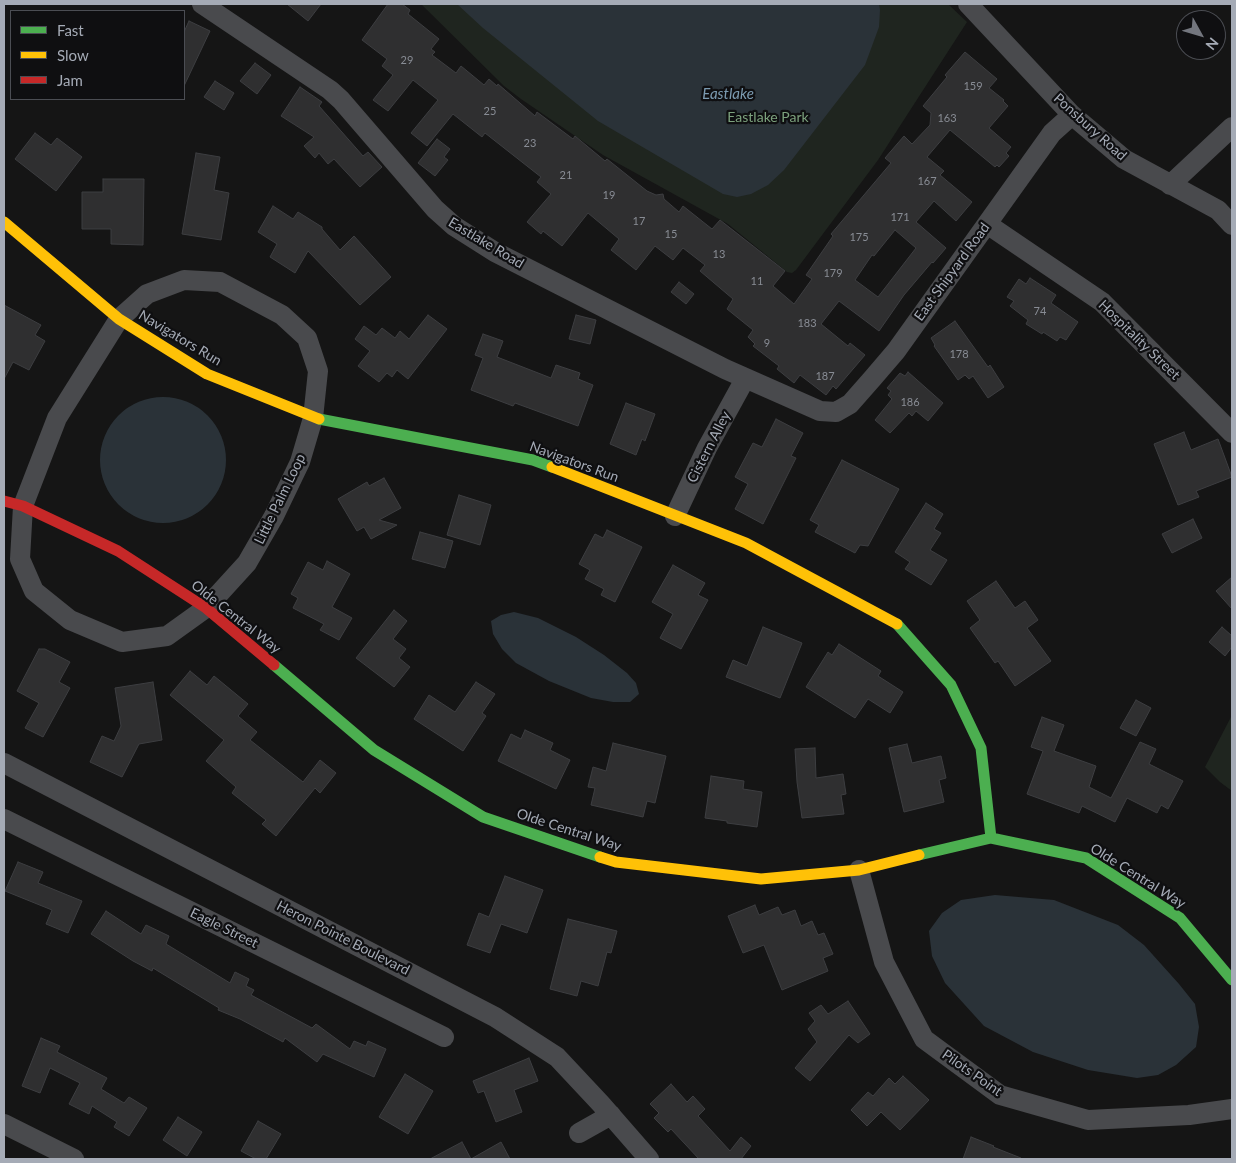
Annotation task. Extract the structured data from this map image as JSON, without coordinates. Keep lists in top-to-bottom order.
{
  "streets": {
    "street": [
      "Ponsbury Road",
      "Eastlake Road",
      "East Shipyard Road",
      "Navigators Run",
      "Hospitality Street",
      "Cistern Alley",
      "Little Palm Loop",
      "Olde Central Way",
      "Eagle Street",
      "Heron Pointe Boulevard",
      "Pilots Point"
    ]
  },
  "crossings": [
    ["Ponsbury Road", "East Shipyard Road"],
    ["Eastlake Road", "East Shipyard Road"],
    ["Eastlake Road", "Cistern Alley"],
    ["East Shipyard Road", "Hospitality Street"],
    ["Navigators Run", "Cistern Alley"],
    ["Navigators Run", "Little Palm Loop"],
    ["Navigators Run", "Olde Central Way"],
    ["Little Palm Loop", "Olde Central Way"],
    ["Olde Central Way", "Pilots Point"]
  ],
  "water": ["Eastlake"],
  "parks": ["Eastlake Park"],
  "house_numbers": [
    "29",
    "159",
    "25",
    "163",
    "23",
    "21",
    "167",
    "19",
    "171",
    "17",
    "15",
    "175",
    "13",
    "179",
    "11",
    "74",
    "183",
    "9",
    "178",
    "187",
    "186"
  ],
  "legend": ["Fast", "Slow", "Jam"],
  "north": "bottom right"
}
